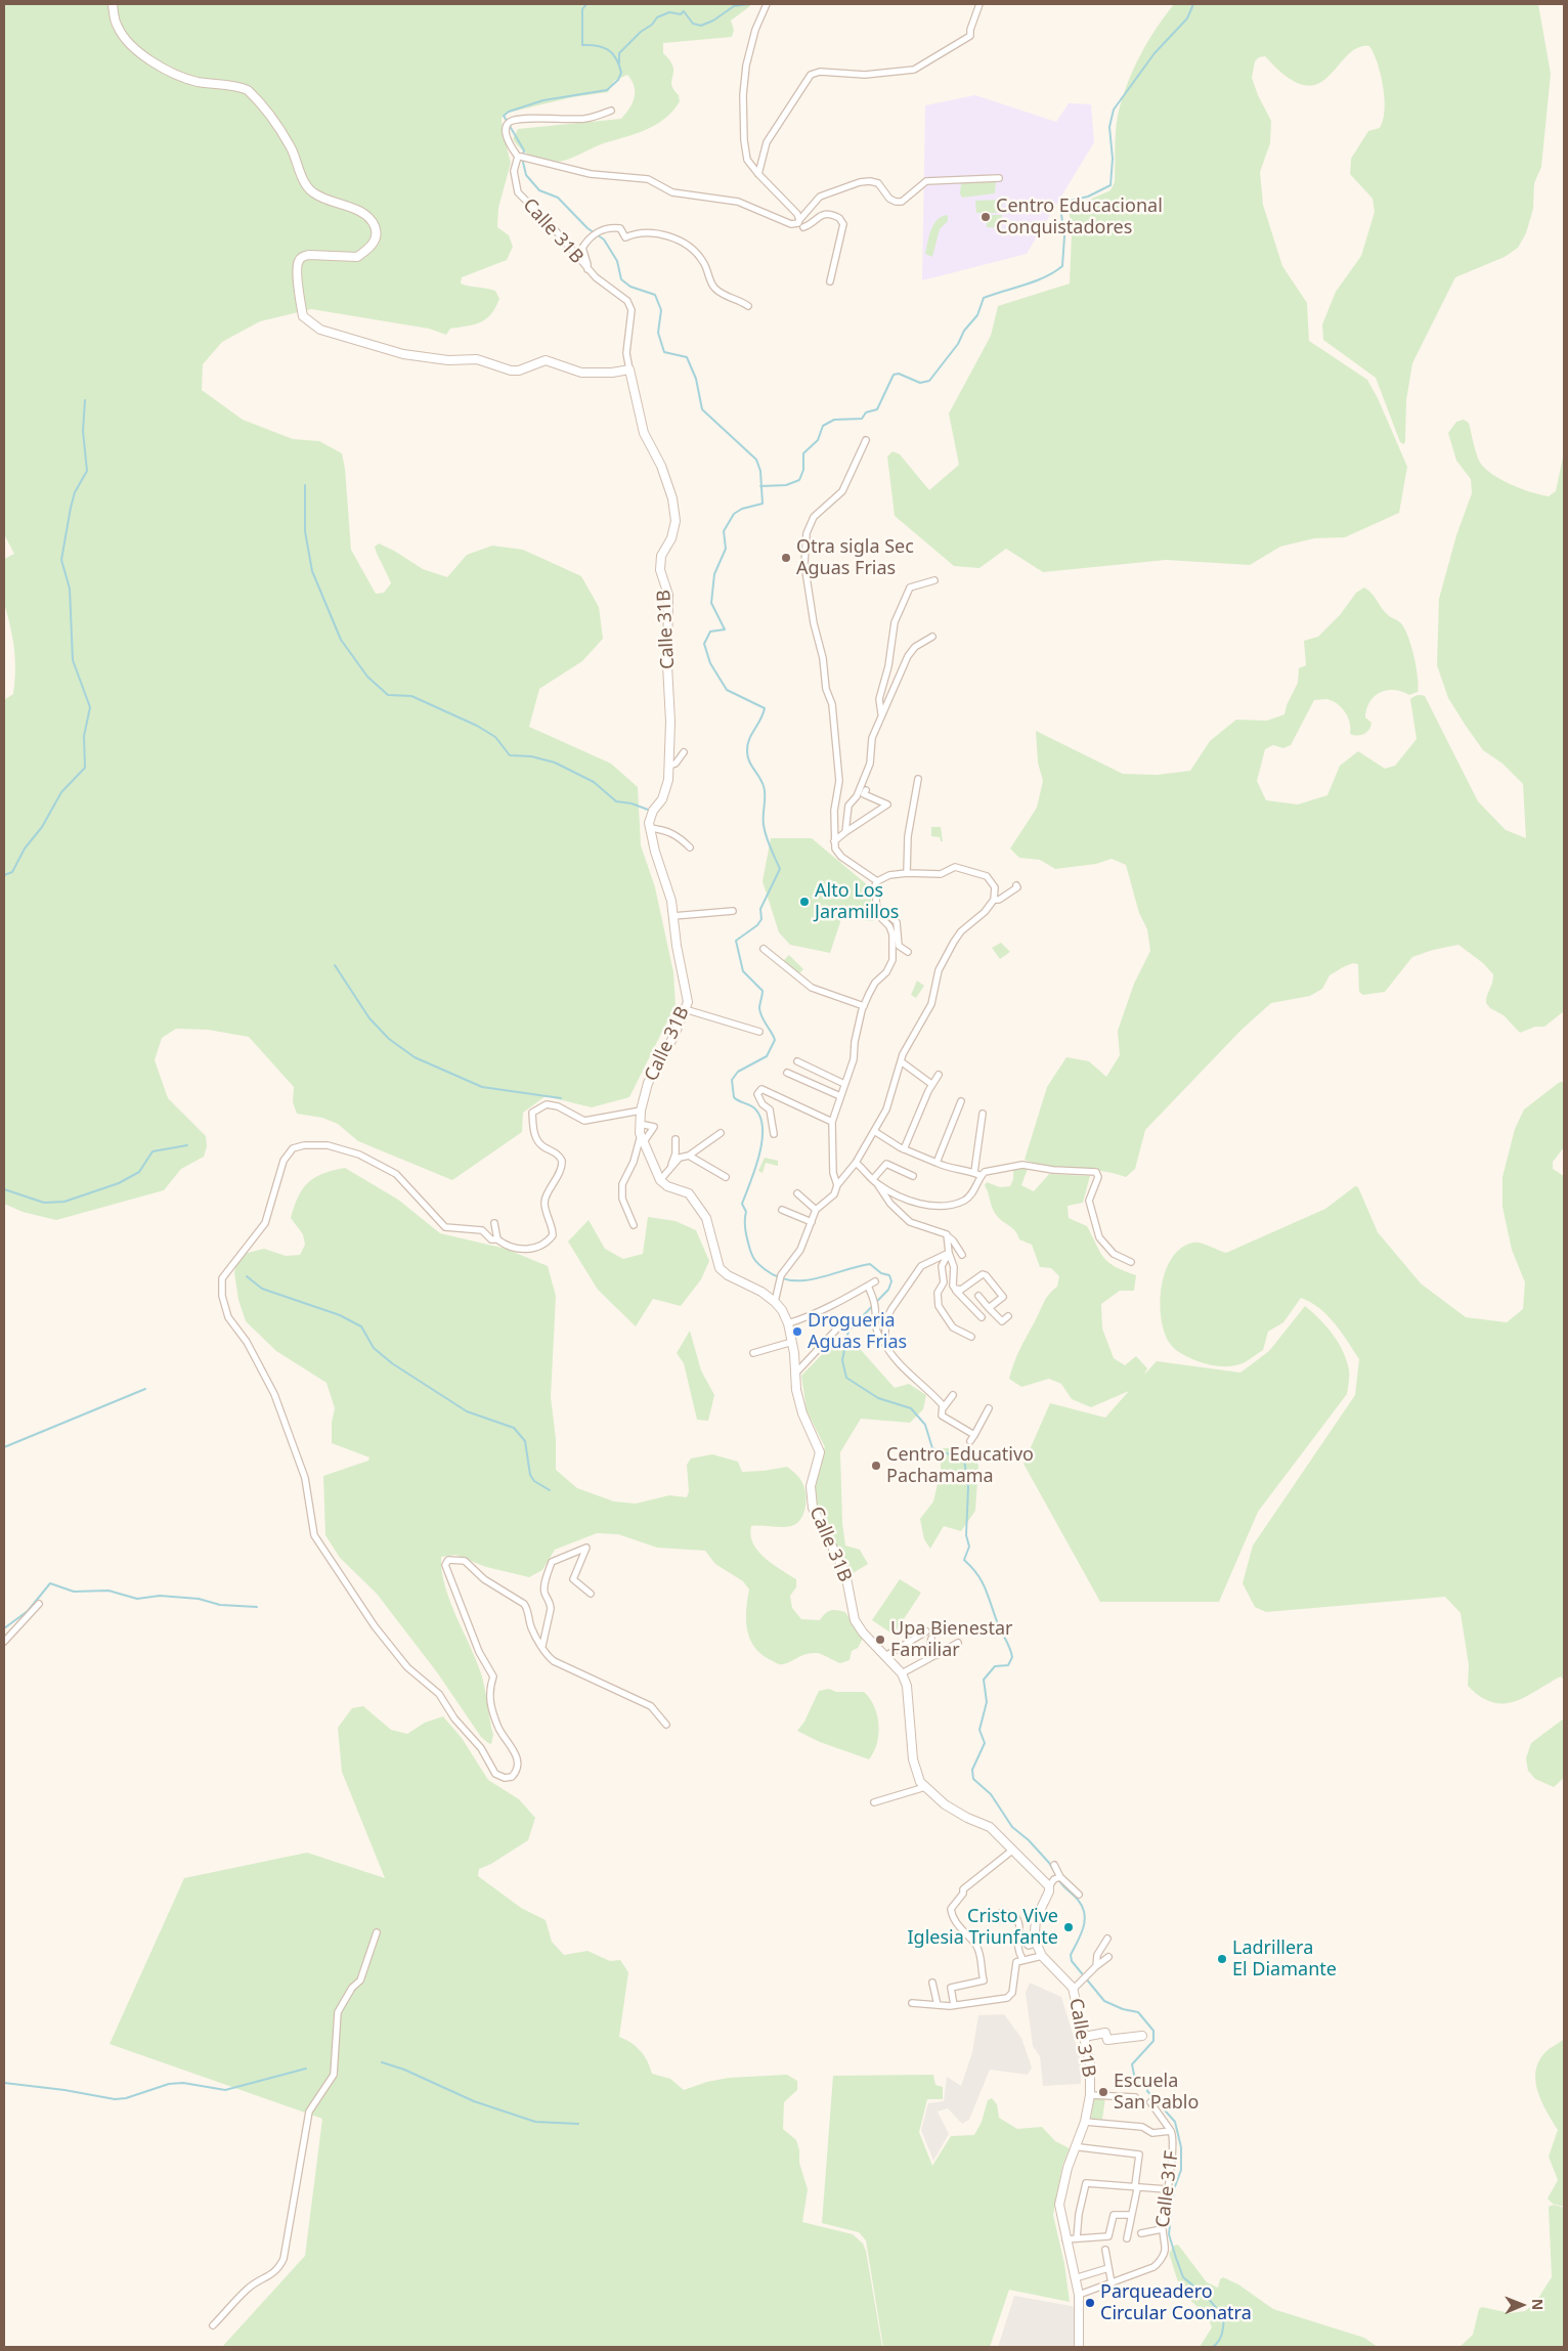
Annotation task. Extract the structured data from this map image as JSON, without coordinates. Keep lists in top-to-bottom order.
{
  "streets": {
    "street": ["Calle 31B", "Calle 31F"]
  },
  "places": [
    "Centro Educacional Conquistadores",
    "Otra sigla Sec Aguas Frias",
    "Alto Los Jaramillos",
    "Drogueria Aguas Frias",
    "Centro Educativo Pachamama",
    "Upa Bienestar Familiar",
    "Cristo Vive Iglesia Triunfante",
    "Ladrillera El Diamante",
    "Escuela San Pablo",
    "Parqueadero Circular Coonatra"
  ],
  "north": "right"
}
